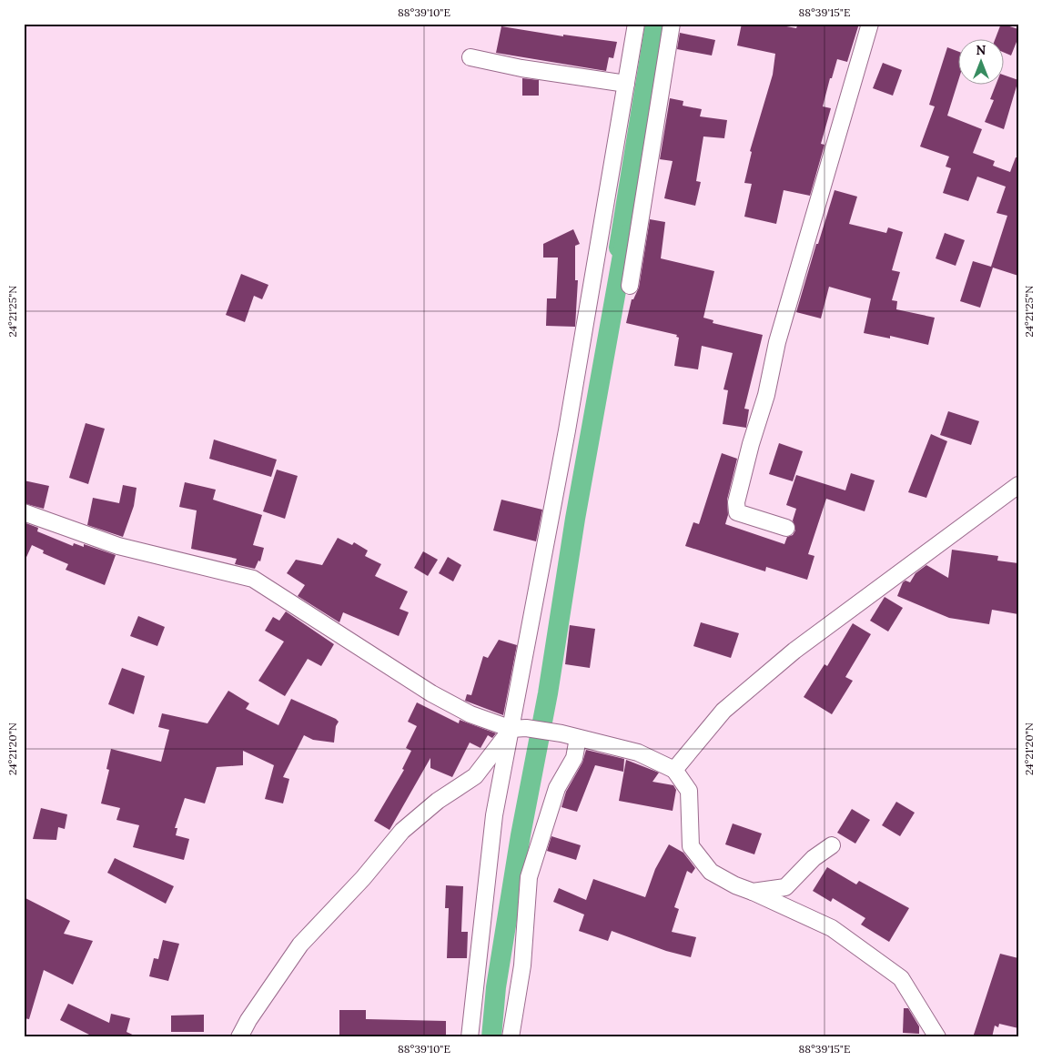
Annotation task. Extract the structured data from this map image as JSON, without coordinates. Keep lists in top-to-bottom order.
{
  "north": "top",
  "coordinates": [
    "88°39'10\"E",
    "88°39'15\"E",
    "24°21'25\"N",
    "24°21'20\"N"
  ]
}
